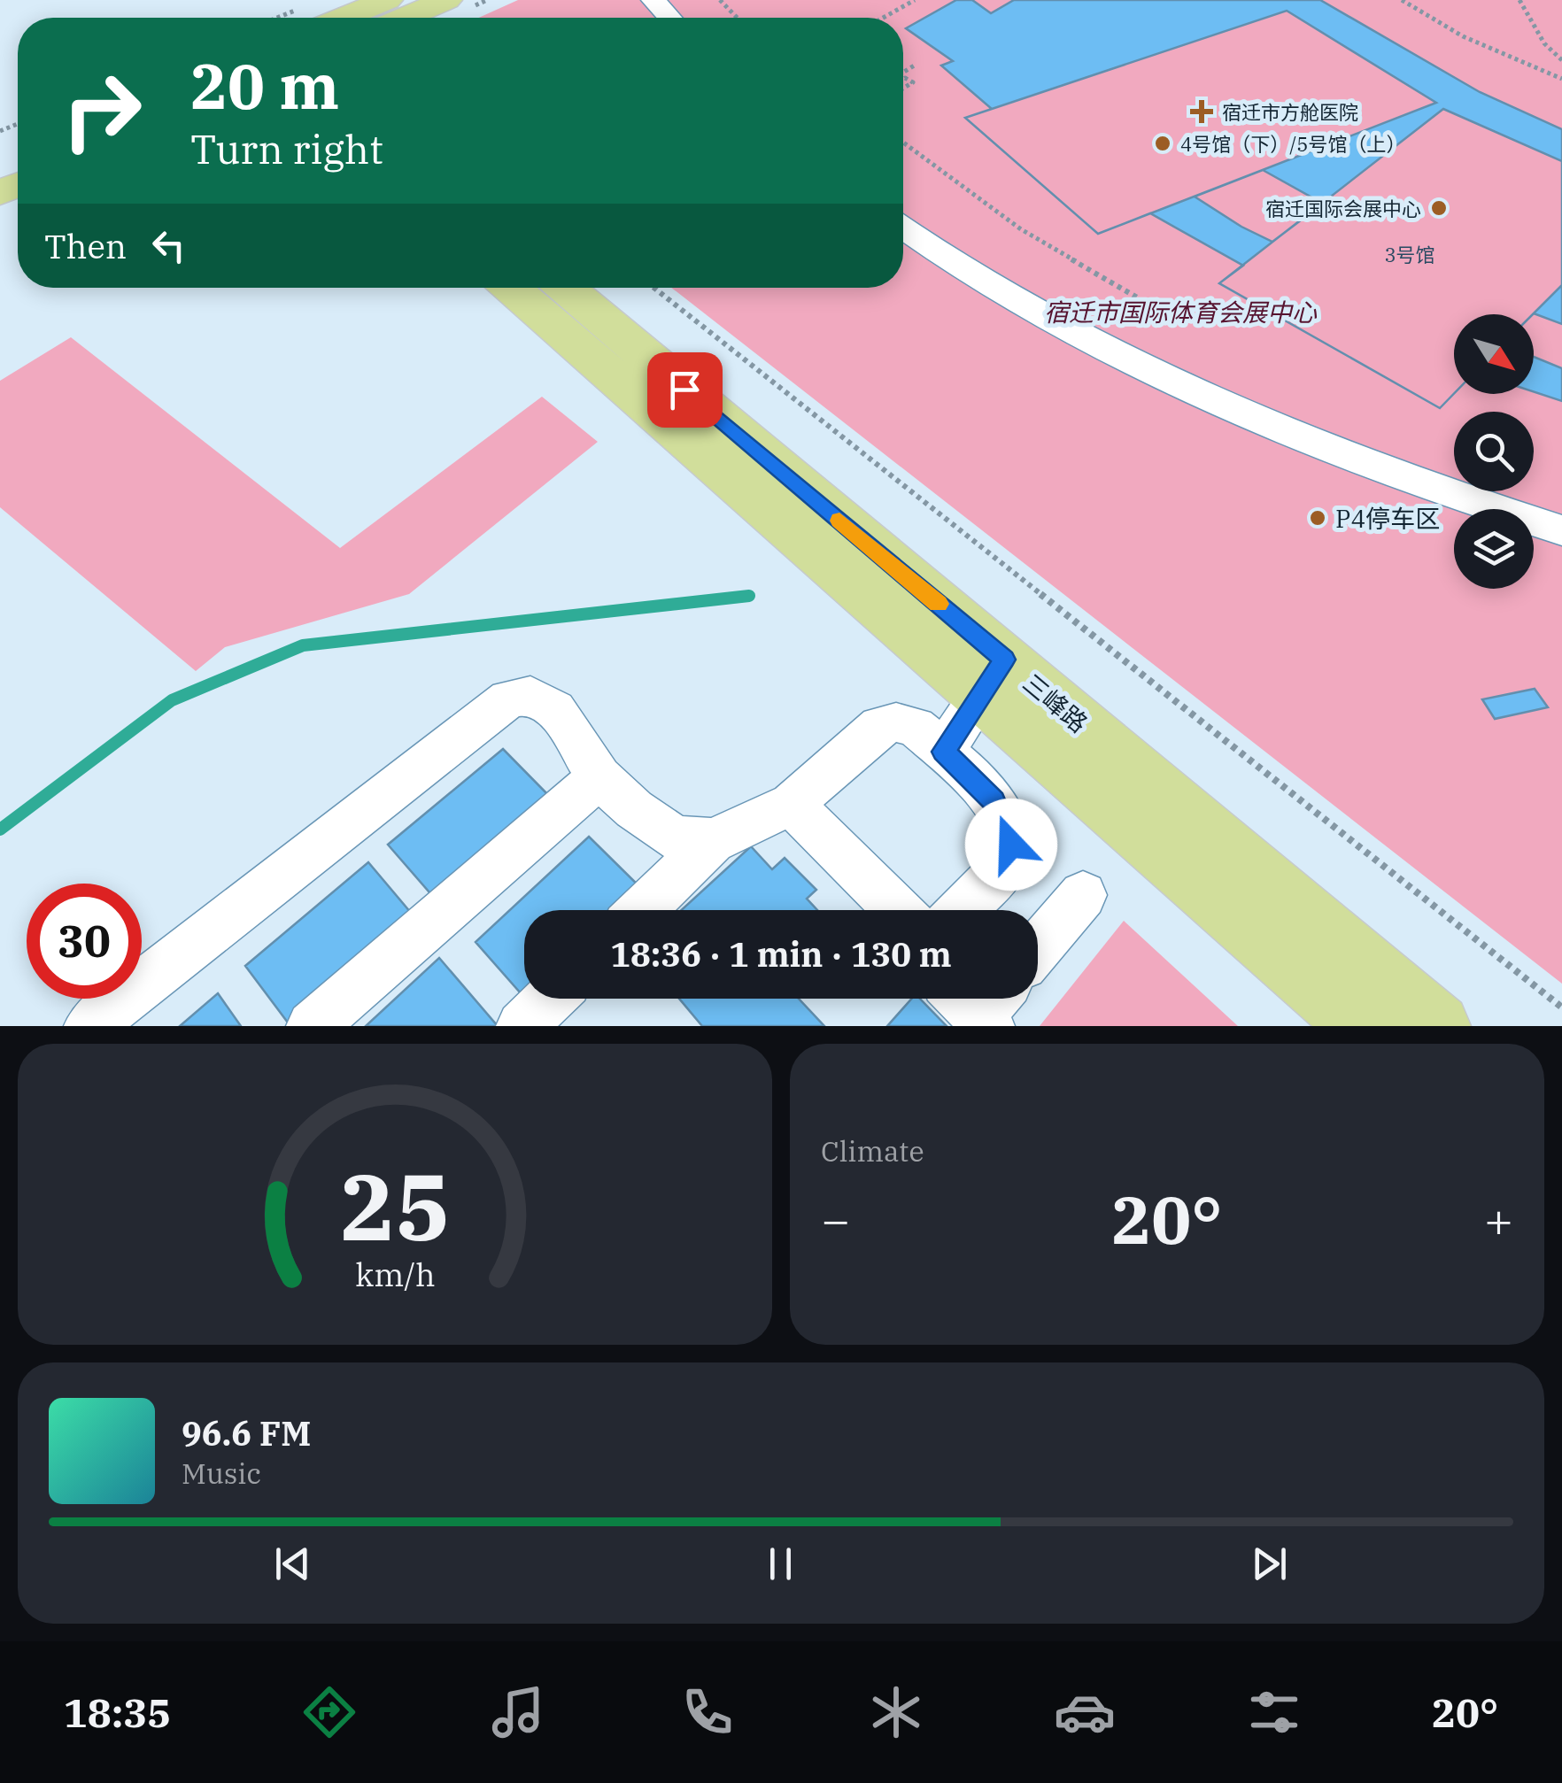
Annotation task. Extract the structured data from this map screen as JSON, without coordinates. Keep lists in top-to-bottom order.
{
  "streets": {
    "main road": ["三峰路"]
  },
  "parks": ["宿迁市国际体育会展中心"],
  "places": {
    "health": ["宿迁市方舱医院"],
    "other": ["4号馆（下）/5号馆（上）", "宿迁国际会展中心", "P4停车区"]
  },
  "house_numbers": ["3号馆"],
  "north": "bottom right",
  "page": {
    "turn": ["20 m", "Turn right"],
    "then": "Then",
    "limit": "30",
    "trip": "18:36 · 1 min · 130 m",
    "tile": "Climate",
    "heat": ["−", "20°", "+"],
    "song": ["96.6 FM", "Music"],
    "tabs": ["18:35", "20°"],
    "gauge": ["25", "km/h"]
  }
}
